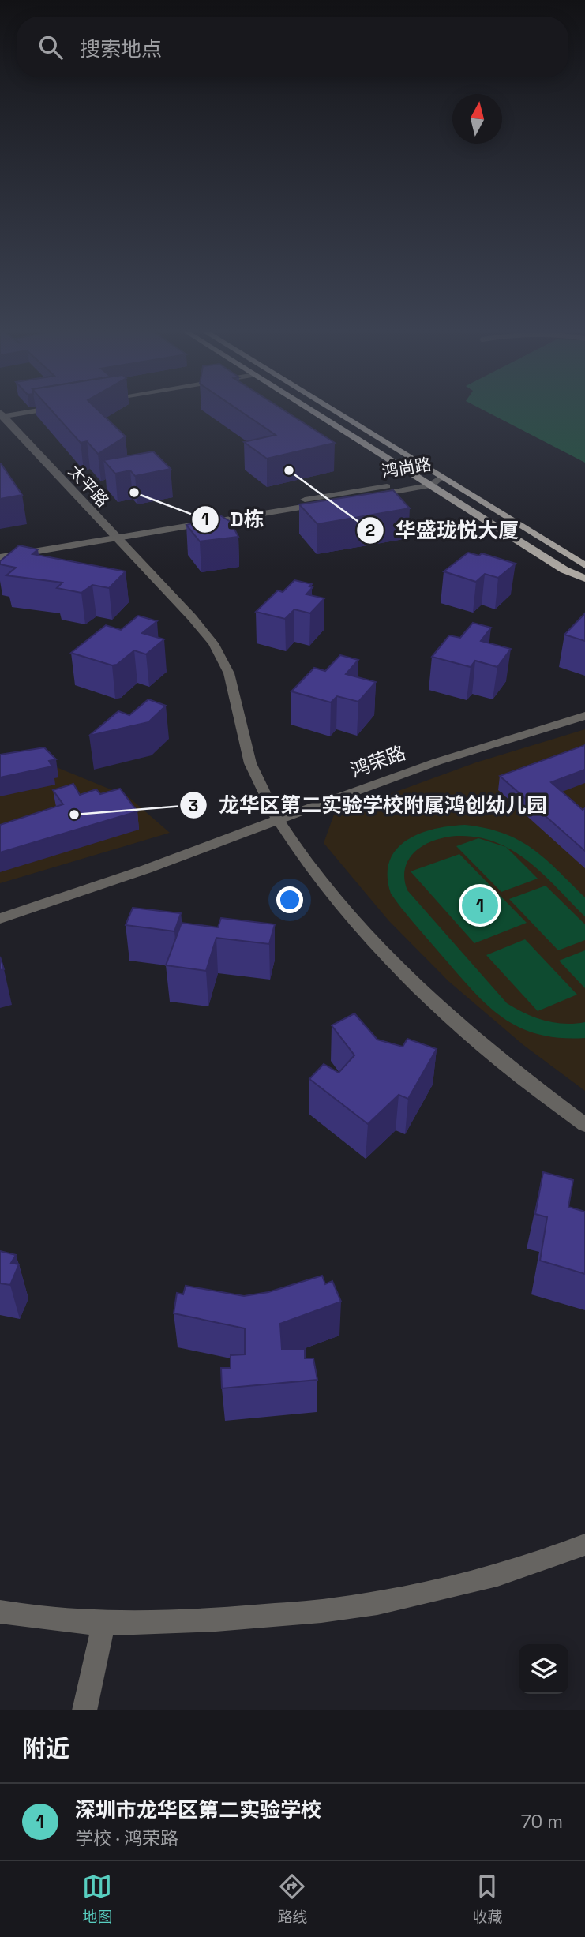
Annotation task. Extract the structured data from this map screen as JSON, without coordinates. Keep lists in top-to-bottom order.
{
  "streets": {
    "street": ["鸿尚路", "太平路", "鸿荣路"]
  },
  "crossings": [
    ["鸿尚路", "太平路"],
    ["太平路", "鸿荣路"]
  ],
  "places": ["华盛珑悦大厦", "D栋", "龙华区第二实验学校附属鸿创幼儿园"],
  "north": "top",
  "page": {
    "search": "搜索地点",
    "pins": "1",
    "heading": "附近",
    "list": [
      {
        "mark": "1",
        "name": "深圳市龙华区第二实验学校",
        "note": "学校 · 鸿荣路",
        "value": "70 m"
      }
    ],
    "nav": ["地图", "路线", "收藏"]
  }
}
